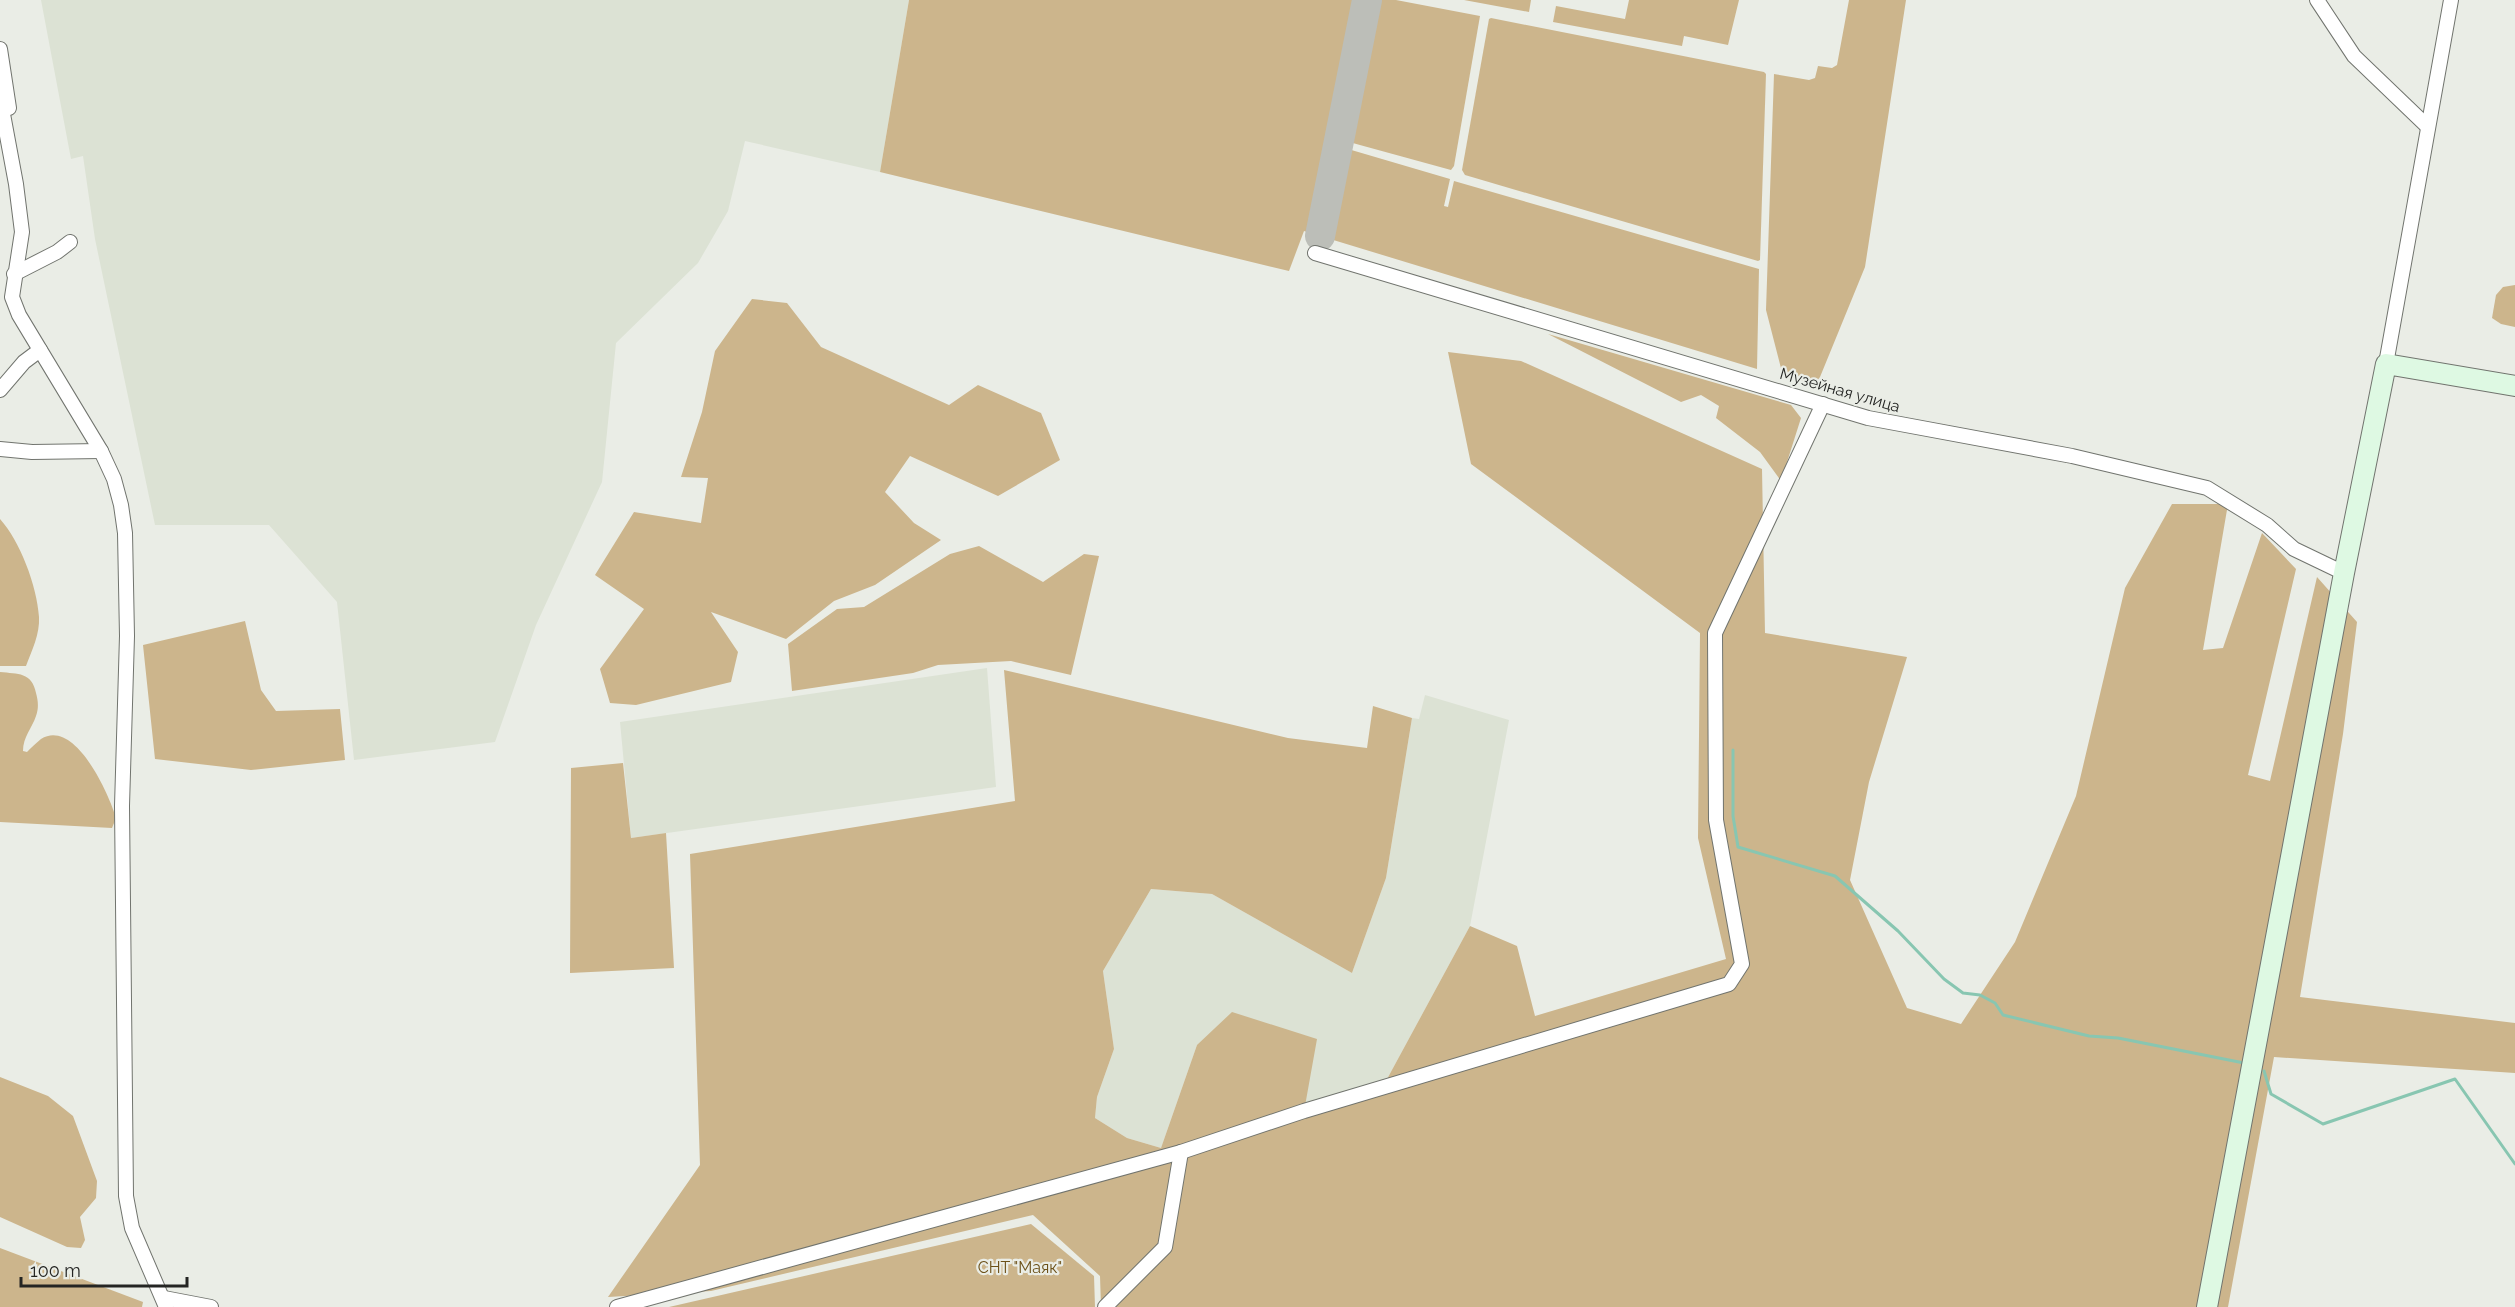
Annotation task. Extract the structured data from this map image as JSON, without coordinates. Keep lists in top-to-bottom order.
{
  "streets": {
    "street": ["Музейная улица"]
  },
  "parks": ["СНТ \"Маяк\""],
  "scale_bar": "100 m"
}
